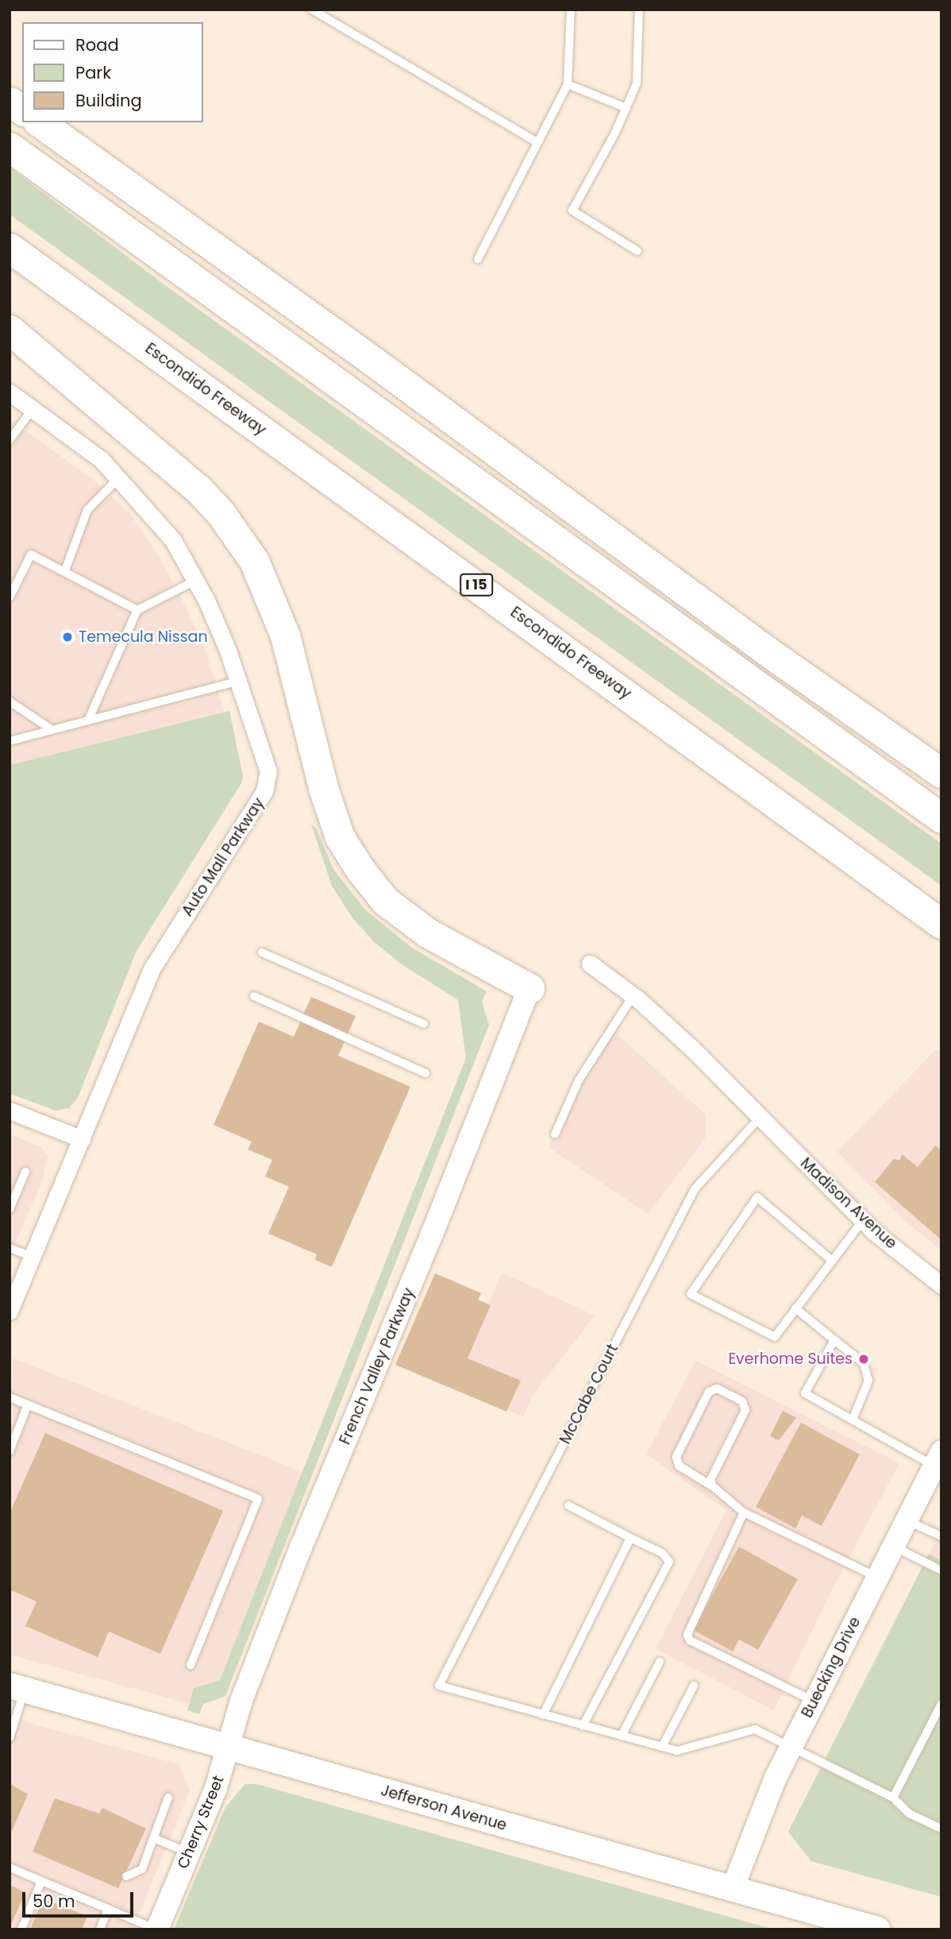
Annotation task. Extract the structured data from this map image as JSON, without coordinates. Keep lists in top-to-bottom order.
{
  "streets": {
    "highway": ["Escondido Freeway", "I 15"],
    "main road": [
      "French Valley Parkway",
      "Buecking Drive",
      "Jefferson Avenue",
      "Cherry Street"
    ],
    "street": ["Auto Mall Parkway", "Madison Avenue"],
    "lane": ["McCabe Court"]
  },
  "crossings": [
    ["Madison Avenue", "McCabe Court"],
    ["French Valley Parkway", "Jefferson Avenue"],
    ["French Valley Parkway", "Cherry Street"],
    ["Buecking Drive", "Jefferson Avenue"],
    ["Jefferson Avenue", "Cherry Street"]
  ],
  "places": ["Temecula Nissan", "Everhome Suites"],
  "legend": ["Road", "Park", "Building"],
  "scale_bar": "50 m"
}
